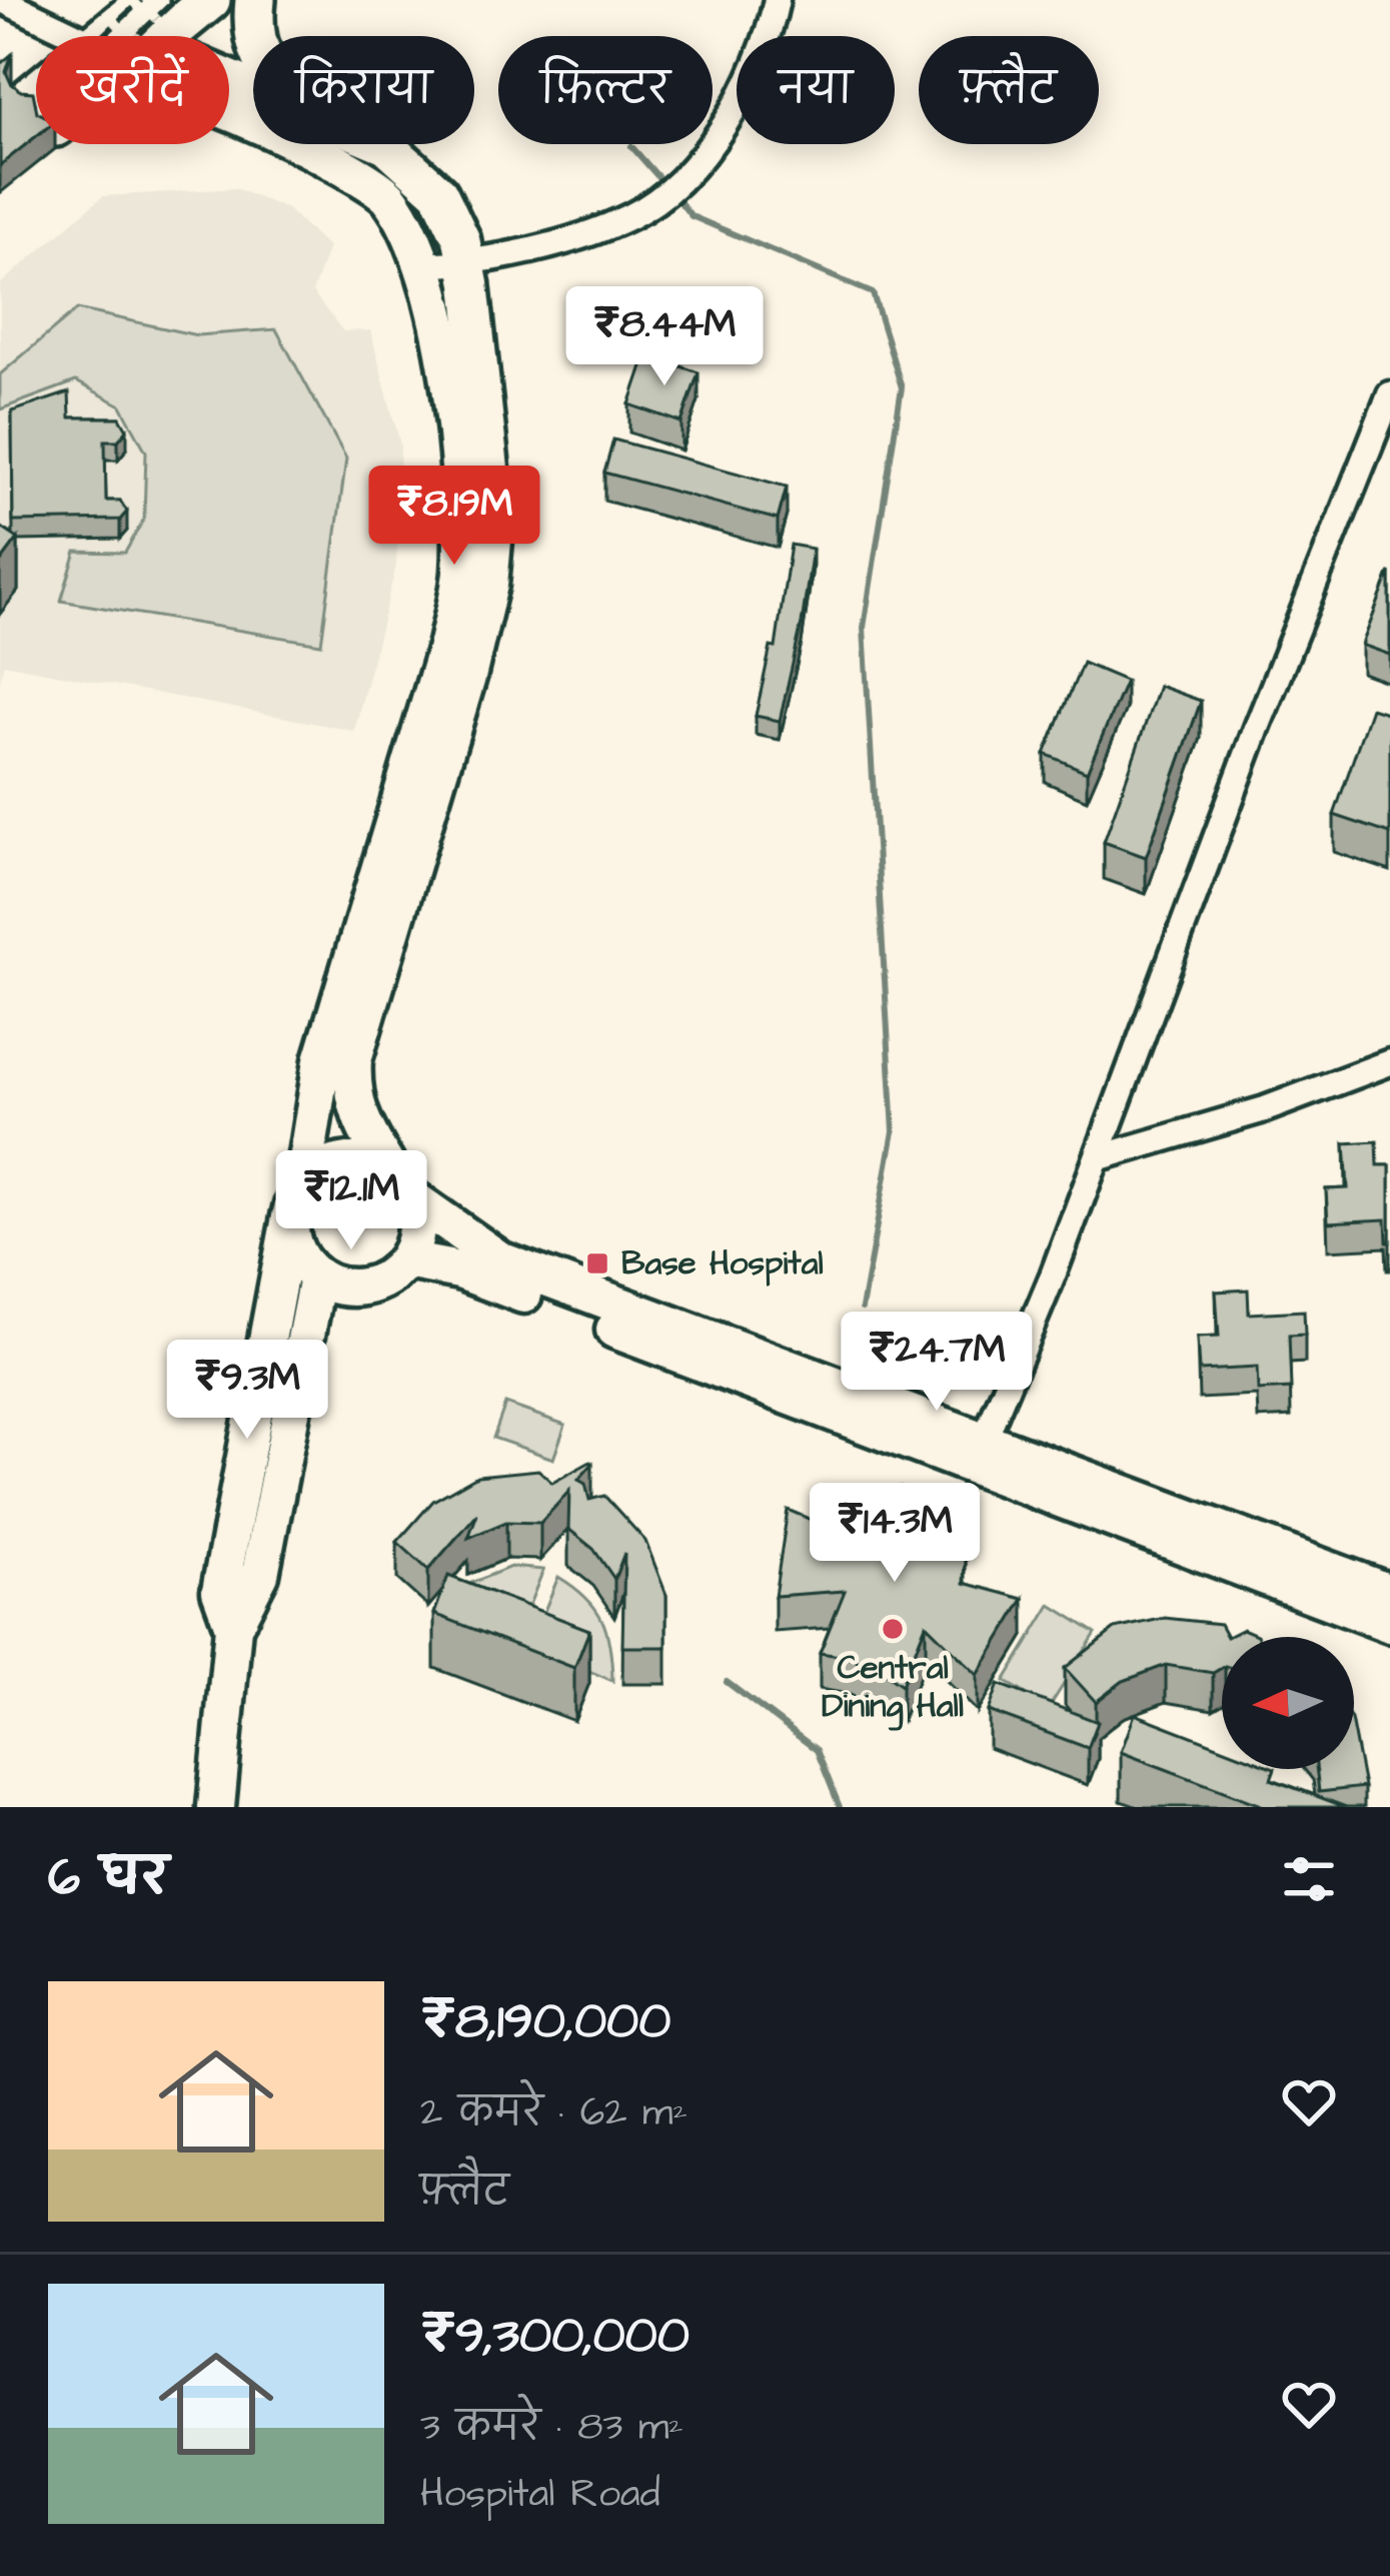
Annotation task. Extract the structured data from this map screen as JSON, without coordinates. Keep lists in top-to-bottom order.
{
  "places": {
    "transit": ["Base Hospital"],
    "other": ["Central Dining Hall"]
  },
  "north": "left",
  "page": {
    "chip": [
      "खरीदें",
      "किराया",
      "फ़िल्टर",
      "नया",
      "फ़्लैट"
    ],
    "price": [
      "₹8.44M",
      "₹8.19M",
      "₹12.1M",
      "₹24.7M",
      "₹9.3M",
      "₹14.3M"
    ],
    "heading": "6 घर",
    "list": [
      {
        "name": "₹8,190,000",
        "note": "2 कमरे · 62 m² · फ़्लैट"
      },
      {
        "name": "₹9,300,000",
        "note": "3 कमरे · 83 m² · Hospital Road"
      }
    ]
  }
}
